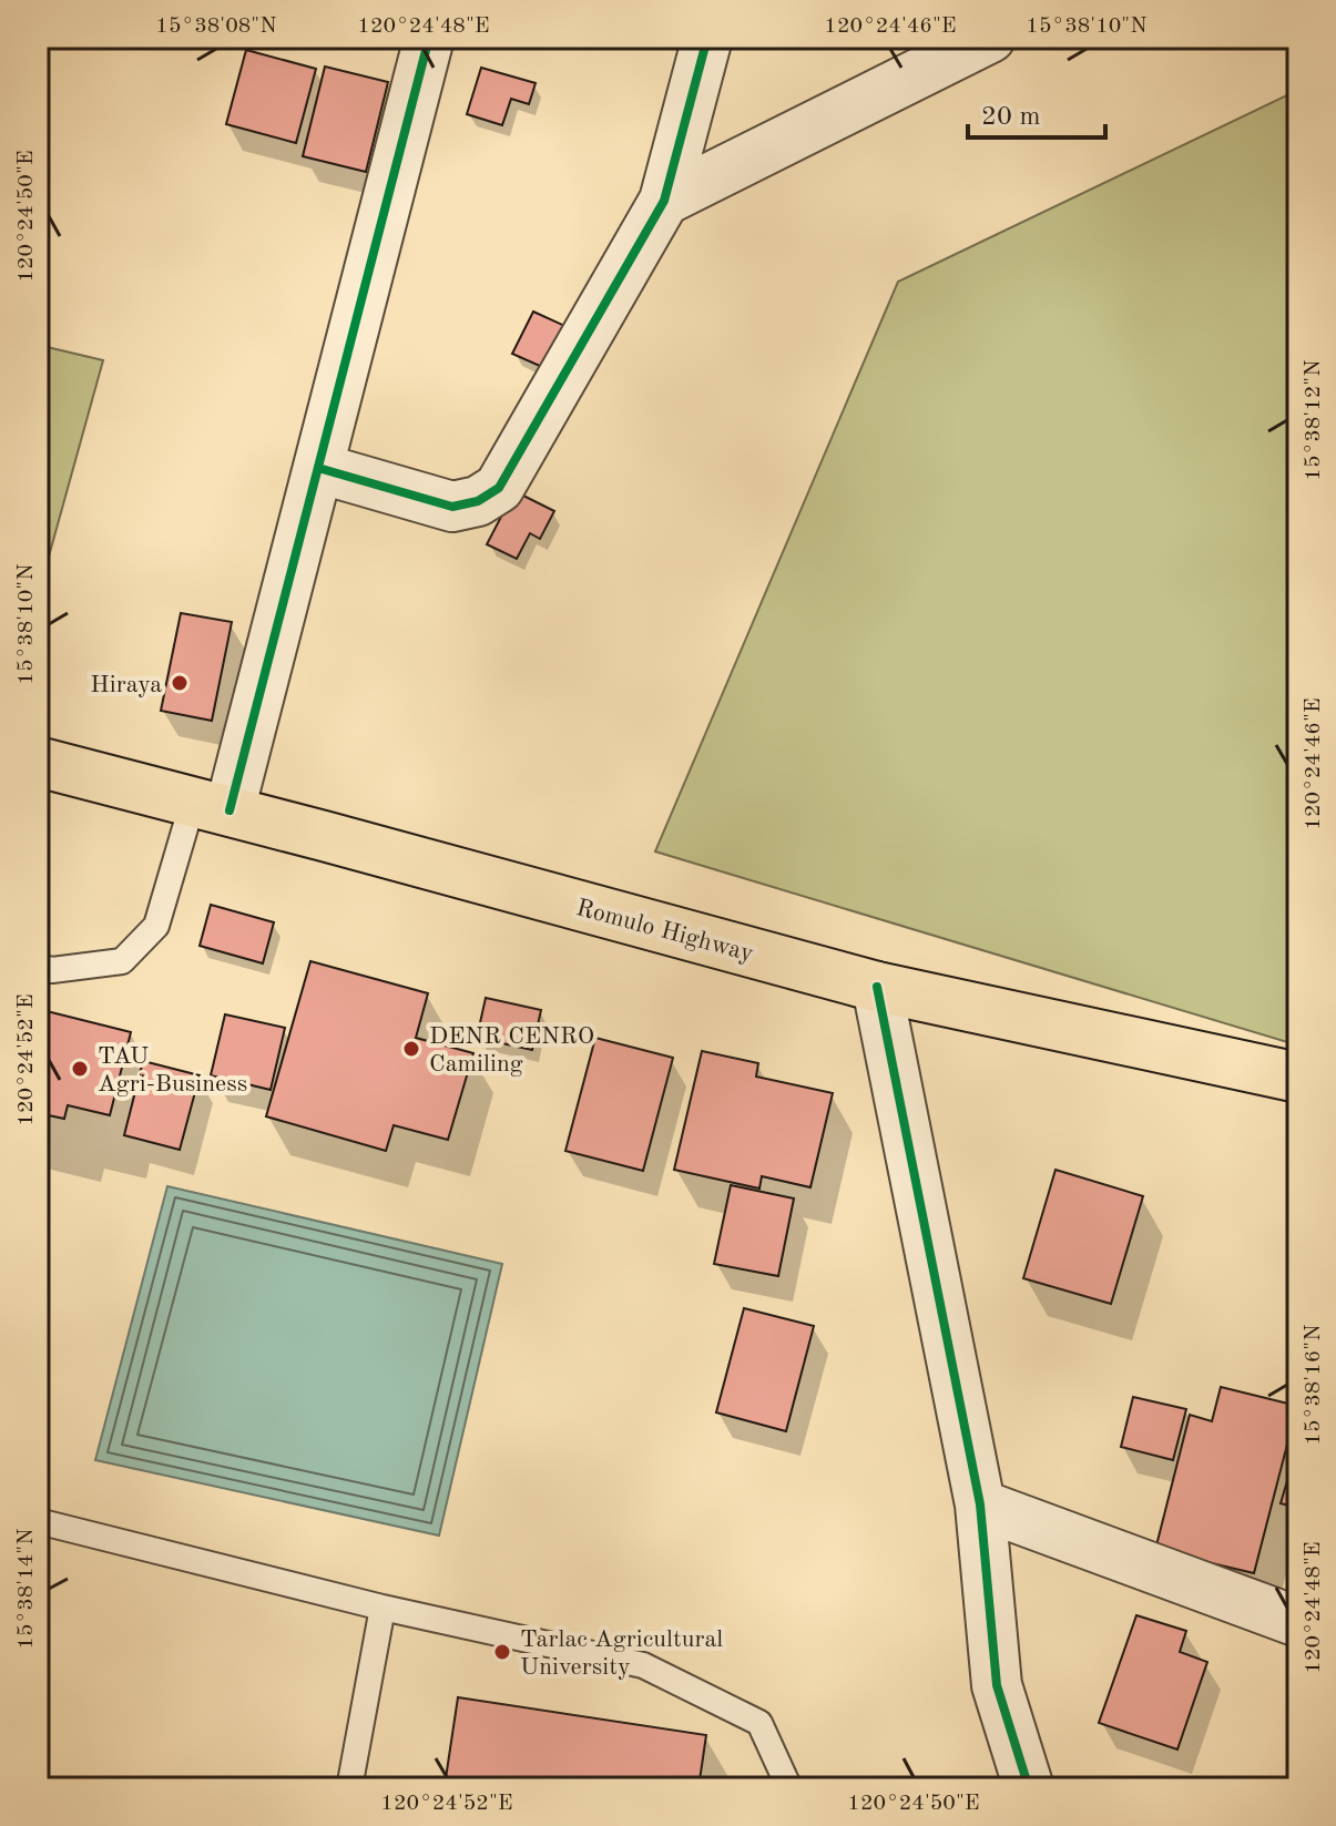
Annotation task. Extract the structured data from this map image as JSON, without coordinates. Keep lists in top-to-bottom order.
{
  "streets": {
    "highway": ["Romulo Highway"]
  },
  "places": [
    "Hiraya",
    "DENR CENRO Camiling",
    "TAU Agri-Business",
    "Tarlac Agricultural University"
  ],
  "scale_bar": "20 m",
  "coordinates": [
    "15°38'08\"N",
    "120°24'48\"E",
    "120°24'46\"E",
    "15°38'10\"N",
    "120°24'50\"E",
    "15°38'12\"N",
    "120°24'52\"E",
    "15°38'16\"N",
    "15°38'14\"N"
  ]
}
